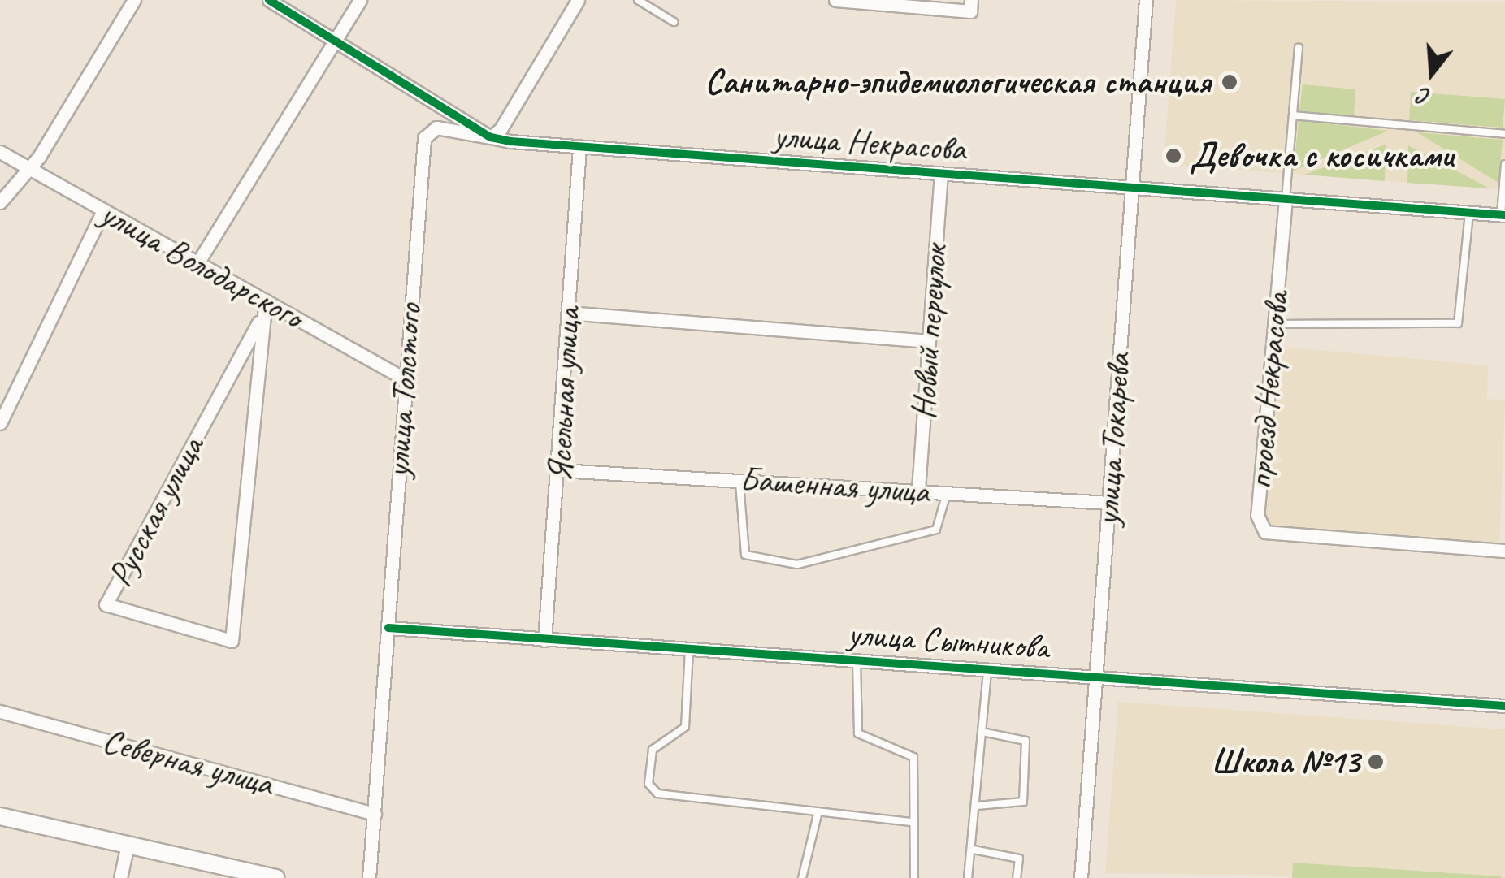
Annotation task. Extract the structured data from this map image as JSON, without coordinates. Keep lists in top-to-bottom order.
{
  "streets": {
    "street": [
      "улица Некрасова",
      "улица Володарского",
      "Новый переулок",
      "улица Толстого",
      "проезд Некрасова",
      "Ясельная улица",
      "улица Токарева",
      "Башенная улица",
      "Русская улица",
      "улица Сытникова",
      "Северная улица"
    ]
  },
  "crossings": [
    ["улица Некрасова", "Новый переулок"],
    ["улица Некрасова", "улица Толстого"],
    ["улица Некрасова", "проезд Некрасова"],
    ["улица Некрасова", "Ясельная улица"],
    ["улица Некрасова", "улица Токарева"],
    ["улица Володарского", "улица Толстого"],
    ["улица Володарского", "Русская улица"],
    ["Новый переулок", "Башенная улица"],
    ["улица Толстого", "улица Сытникова"],
    ["улица Толстого", "Северная улица"],
    ["Ясельная улица", "Башенная улица"],
    ["Ясельная улица", "улица Сытникова"],
    ["улица Токарева", "Башенная улица"],
    ["улица Токарева", "улица Сытникова"]
  ],
  "places": ["Санитарно-эпидемиологическая станция", "Девочка с косичками", "Школа №13"],
  "north": "bottom"
}
